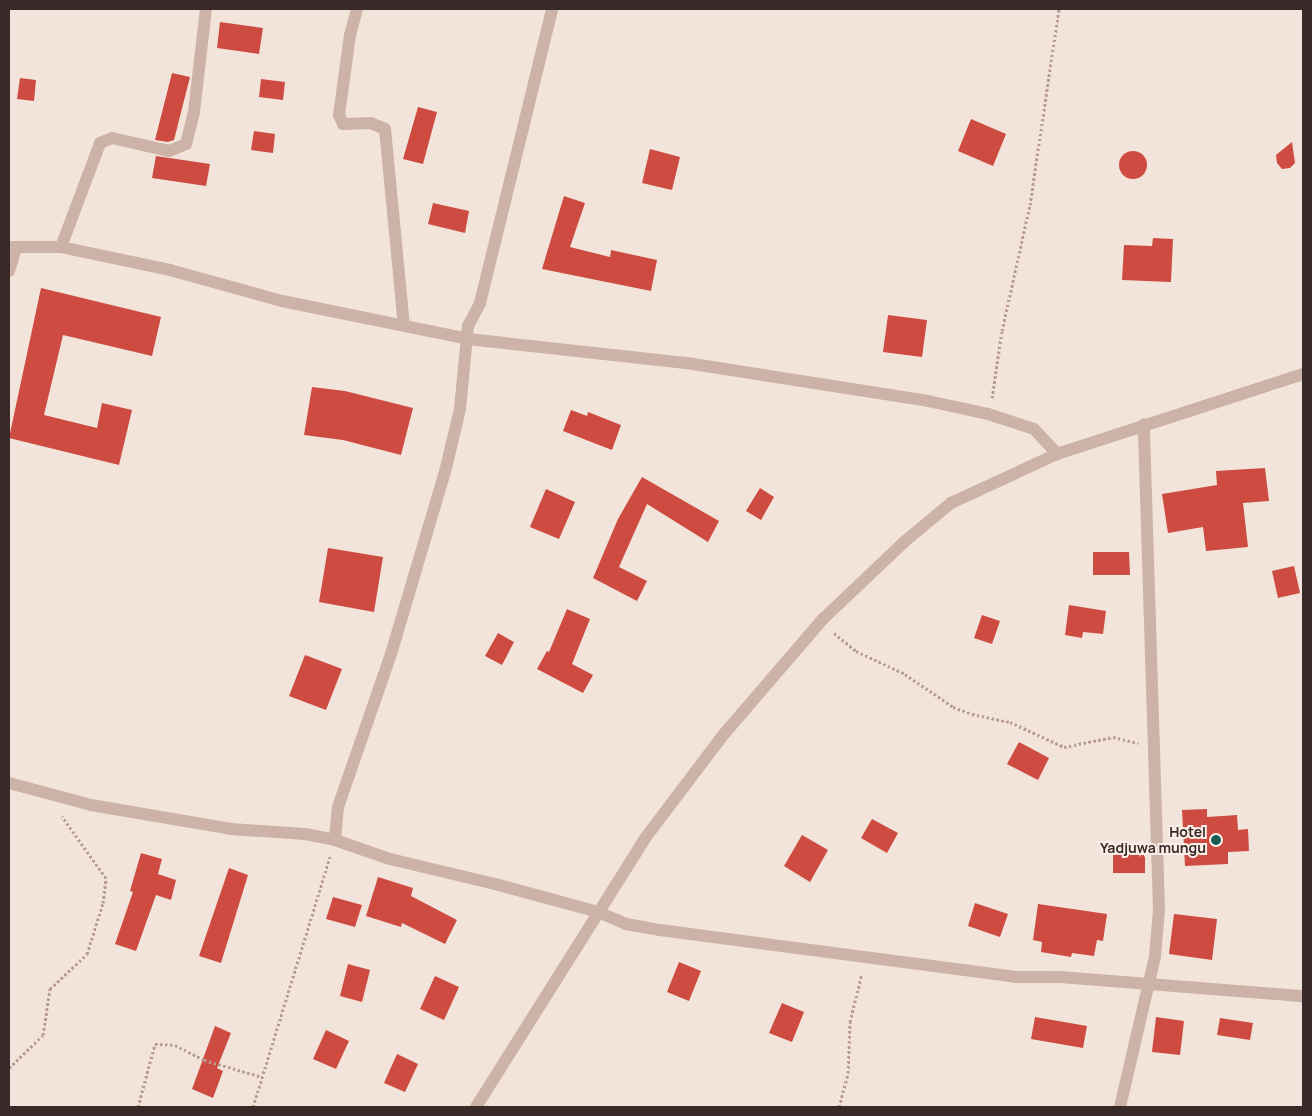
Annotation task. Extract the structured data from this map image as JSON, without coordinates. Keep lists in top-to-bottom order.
{
  "places": ["Hotel Yadjuwa mungu"]
}
